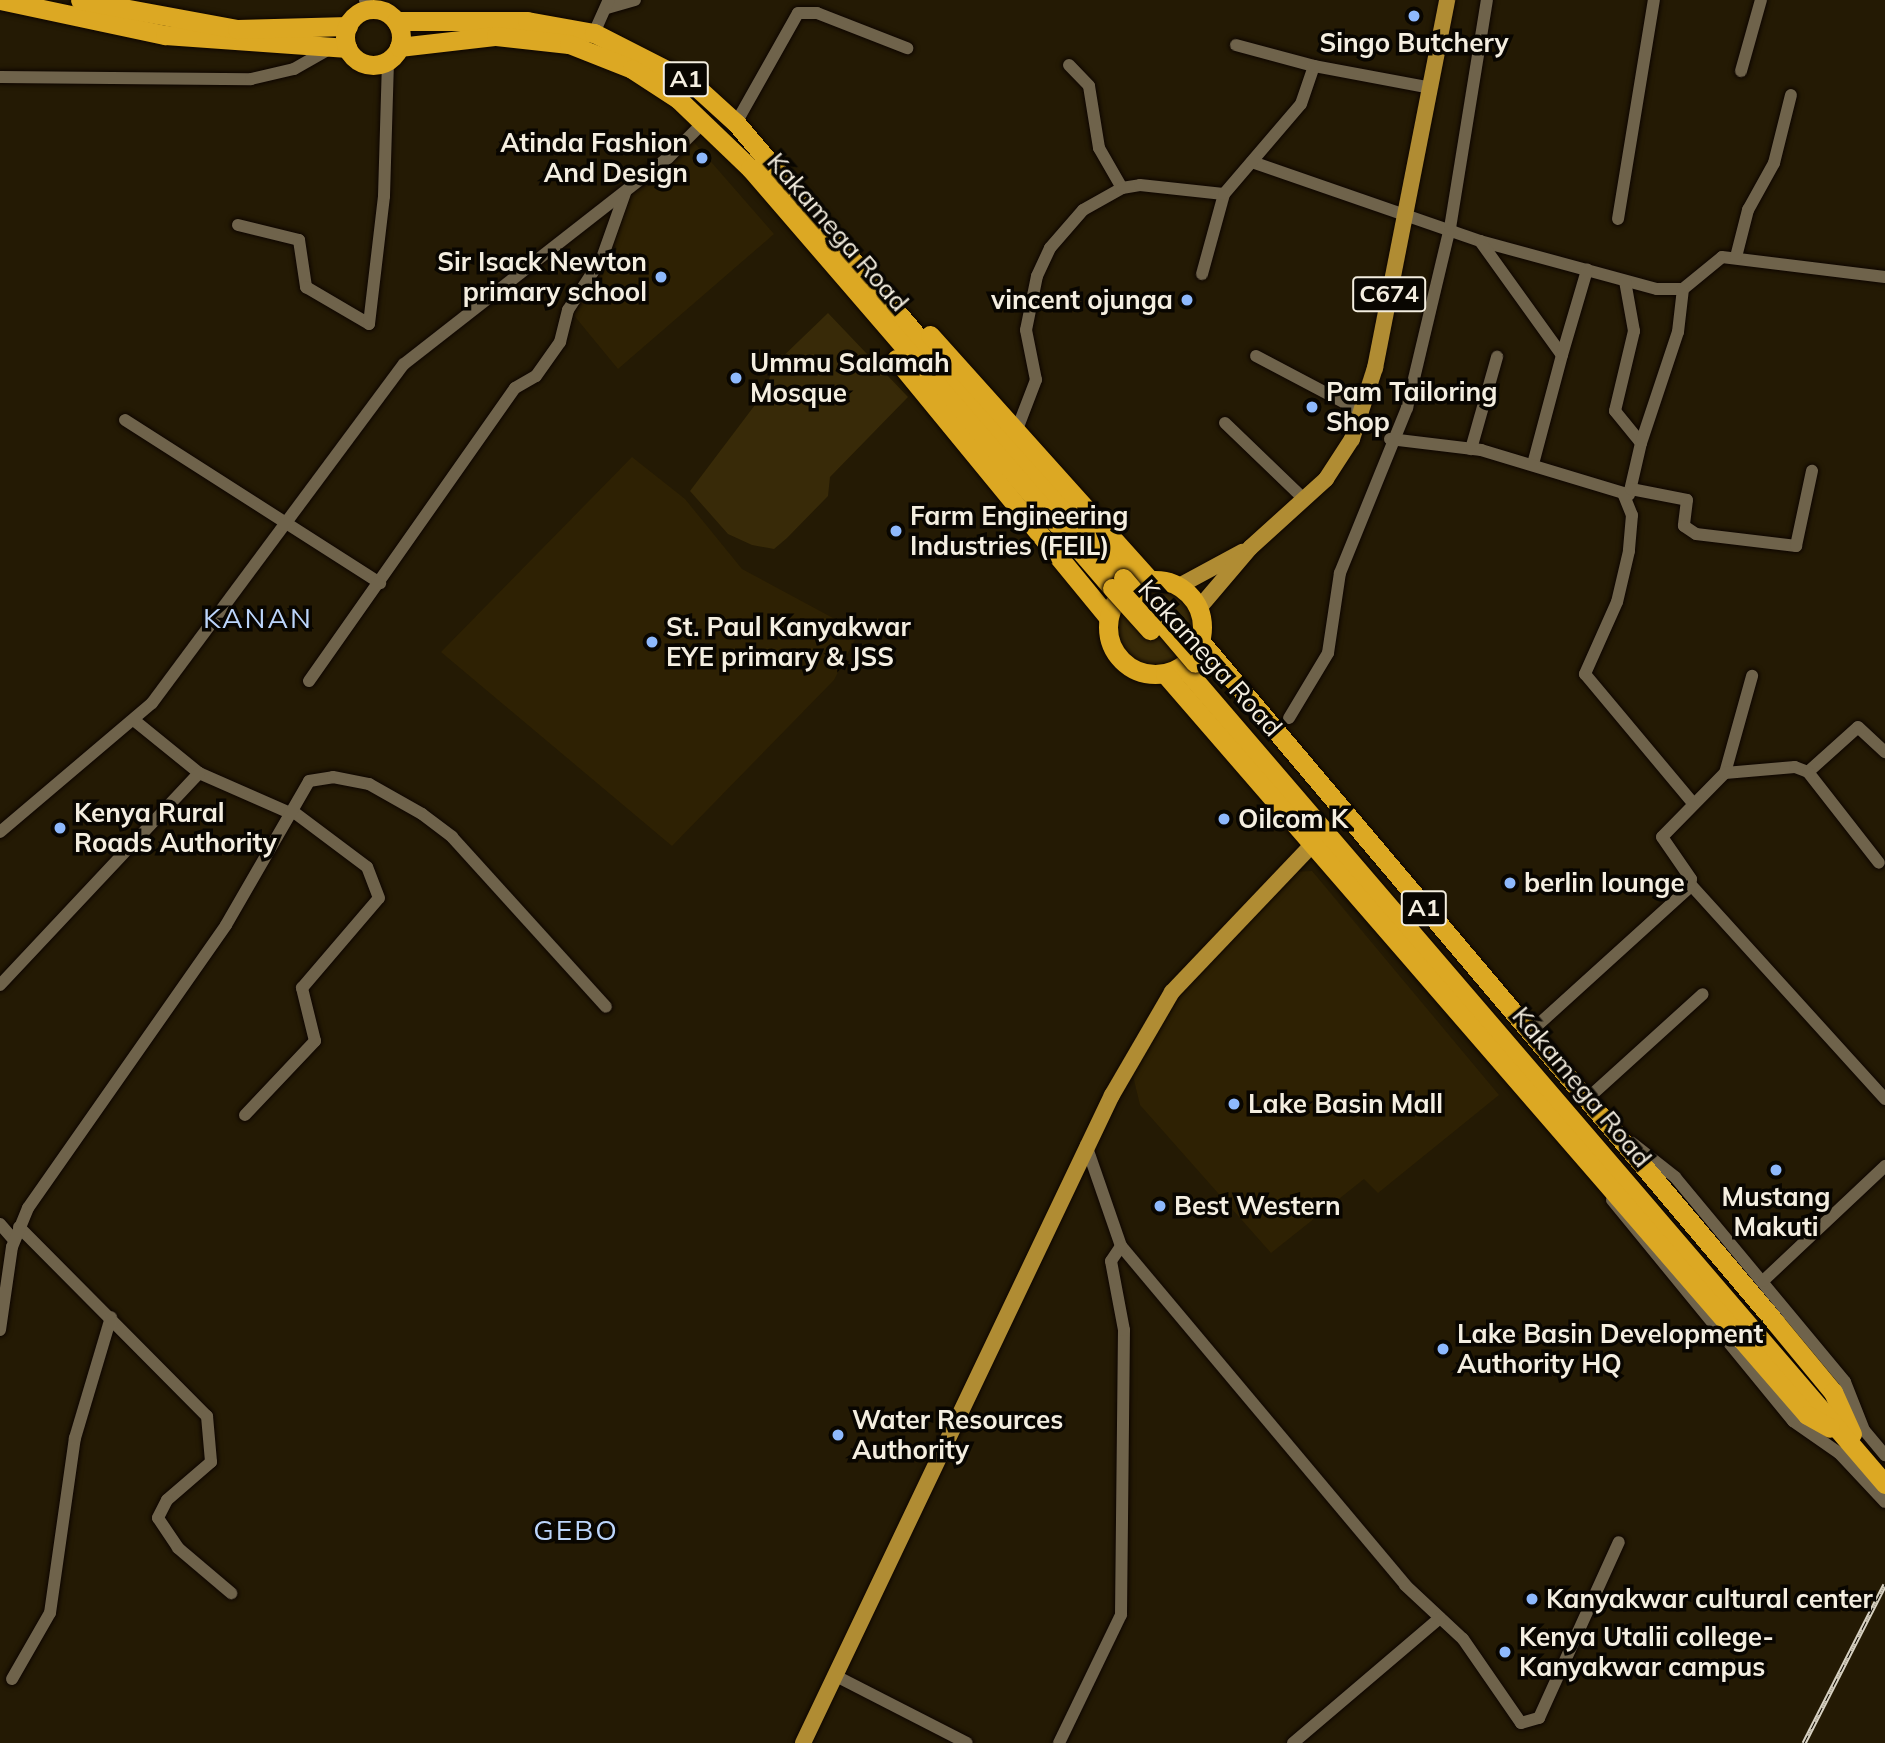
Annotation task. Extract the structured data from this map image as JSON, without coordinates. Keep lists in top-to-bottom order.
{
  "streets": {
    "highway": ["A1", "Kakamega Road"],
    "main road": ["C674"]
  },
  "crossings": [
    ["A1", "Kakamega Road"],
    ["A1", "C674"]
  ],
  "districts": ["KANAN", "GEBO"],
  "places": [
    "Singo Butchery",
    "Atinda Fashion And Design",
    "Sir Isack Newton primary school",
    "vincent ojunga",
    "Ummu Salamah Mosque",
    "Pam Tailoring Shop",
    "Farm Engineering Industries (FEIL)",
    "St. Paul Kanyakwar EYE primary & JSS",
    "Oilcom K",
    "Kenya Rural Roads Authority",
    "berlin lounge",
    "Lake Basin Mall",
    "Mustang Makuti",
    "Best Western",
    "Lake Basin Development Authority HQ",
    "Water Resources Authority",
    "Kanyakwar cultural center",
    "Kenya Utalii college- Kanyakwar campus"
  ]
}
